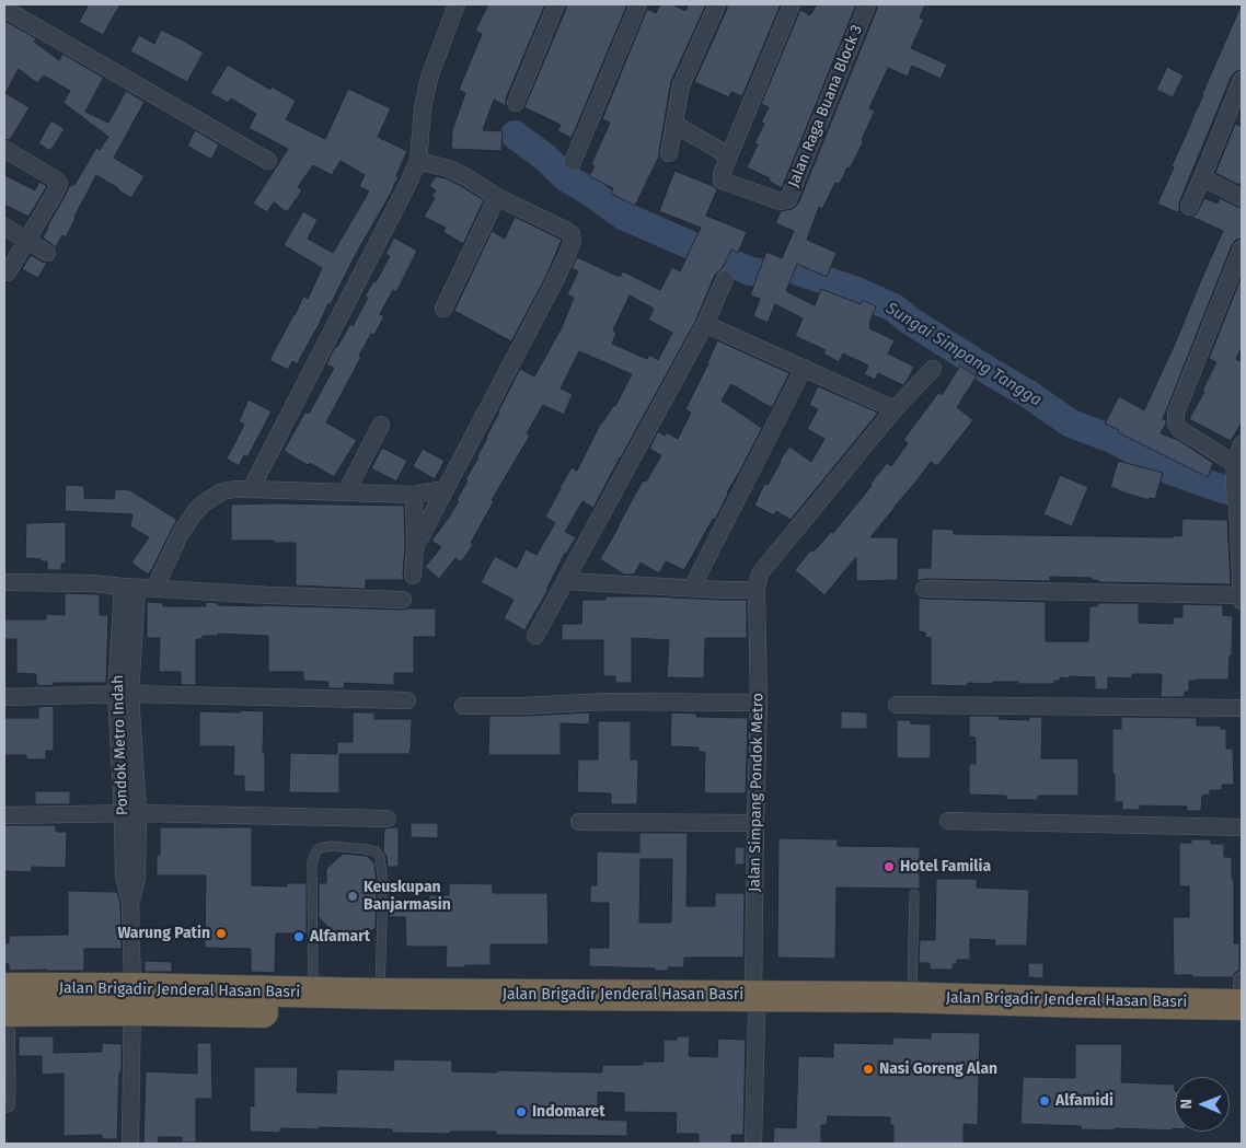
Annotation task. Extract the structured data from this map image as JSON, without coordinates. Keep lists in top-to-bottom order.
{
  "streets": {
    "highway": ["Jalan Brigadir Jenderal Hasan Basri"],
    "street": ["Jalan Raga Buana Block 3", "Pondok Metro Indah", "Jalan Simpang Pondok Metro"]
  },
  "crossings": [
    ["Pondok Metro Indah", "Jalan Brigadir Jenderal Hasan Basri"],
    ["Jalan Simpang Pondok Metro", "Jalan Brigadir Jenderal Hasan Basri"]
  ],
  "water": ["Sungai Simpang Tangga"],
  "places": [
    "Hotel Familia",
    "Keuskupan Banjarmasin",
    "Warung Patin",
    "Alfamart",
    "Nasi Goreng Alan",
    "Alfamidi",
    "Indomaret"
  ],
  "north": "left"
}
